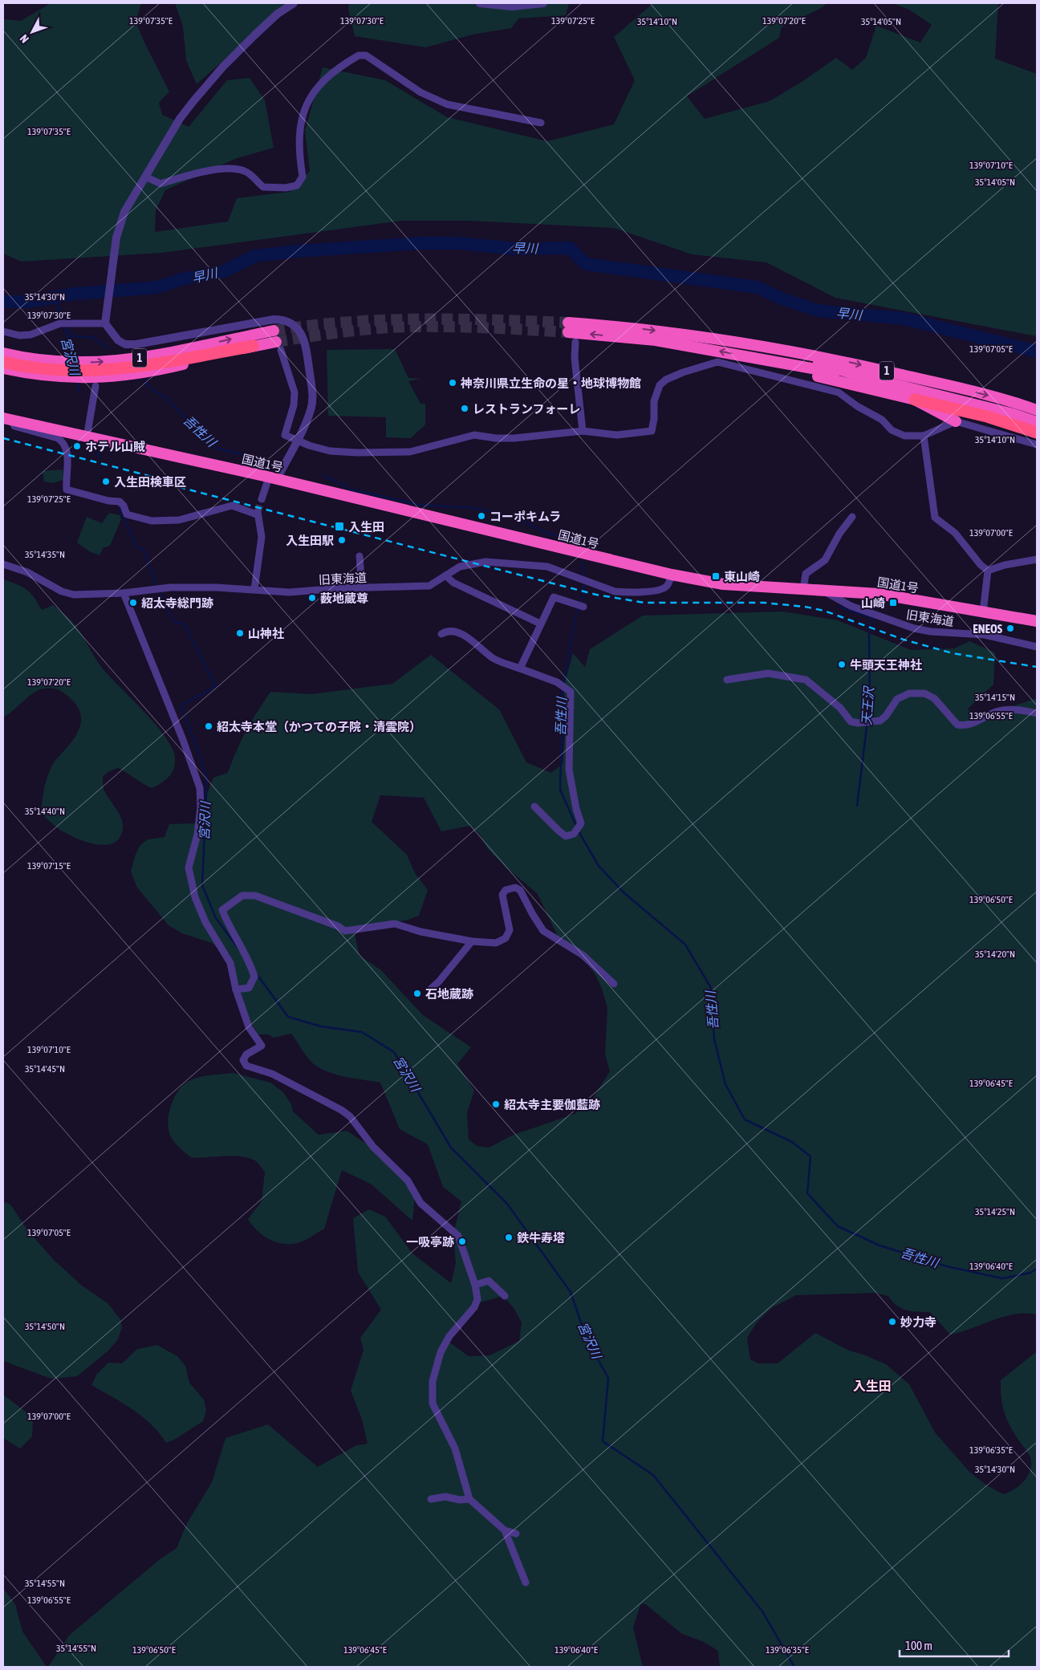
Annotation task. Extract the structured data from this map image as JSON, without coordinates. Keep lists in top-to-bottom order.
{
  "streets": {
    "highway": ["1", "国道1号"],
    "street": ["旧東海道"]
  },
  "crossings": [
    ["国道1号", "旧東海道"]
  ],
  "districts": ["入生田"],
  "water": [
    "早川",
    "宮沢川",
    "吾性川",
    "天王沢"
  ],
  "places": {
    "other": [
      "神奈川県立生命の星・地球博物館",
      "レストランフォーレ",
      "ホテル山賊",
      "入生田検車区",
      "コーポキムラ",
      "入生田駅",
      "薮地蔵尊",
      "紹太寺総門跡",
      "ENEOS",
      "山神社",
      "牛頭天王神社",
      "紹太寺本堂（かつての子院・清雲院）",
      "石地蔵跡",
      "紹太寺主要伽藍跡",
      "鉄牛寿塔",
      "一吸亭跡",
      "妙力寺"
    ],
    "transit": ["入生田", "東山崎", "山崎"]
  },
  "scale_bar": "100 m",
  "north": "bottom left",
  "coordinates": [
    "139°07'35\"E",
    "139°07'30\"E",
    "139°07'25\"E",
    "139°07'20\"E",
    "35°14'10\"N",
    "35°14'05\"N",
    "139°07'10\"E",
    "35°14'30\"N",
    "139°07'05\"E",
    "139°07'00\"E",
    "35°14'35\"N",
    "35°14'15\"N",
    "139°06'55\"E",
    "35°14'40\"N",
    "139°07'15\"E",
    "139°06'50\"E",
    "35°14'20\"N",
    "35°14'45\"N",
    "139°06'45\"E",
    "35°14'25\"N",
    "139°06'40\"E",
    "35°14'50\"N",
    "139°06'35\"E",
    "35°14'55\"N"
  ]
}
